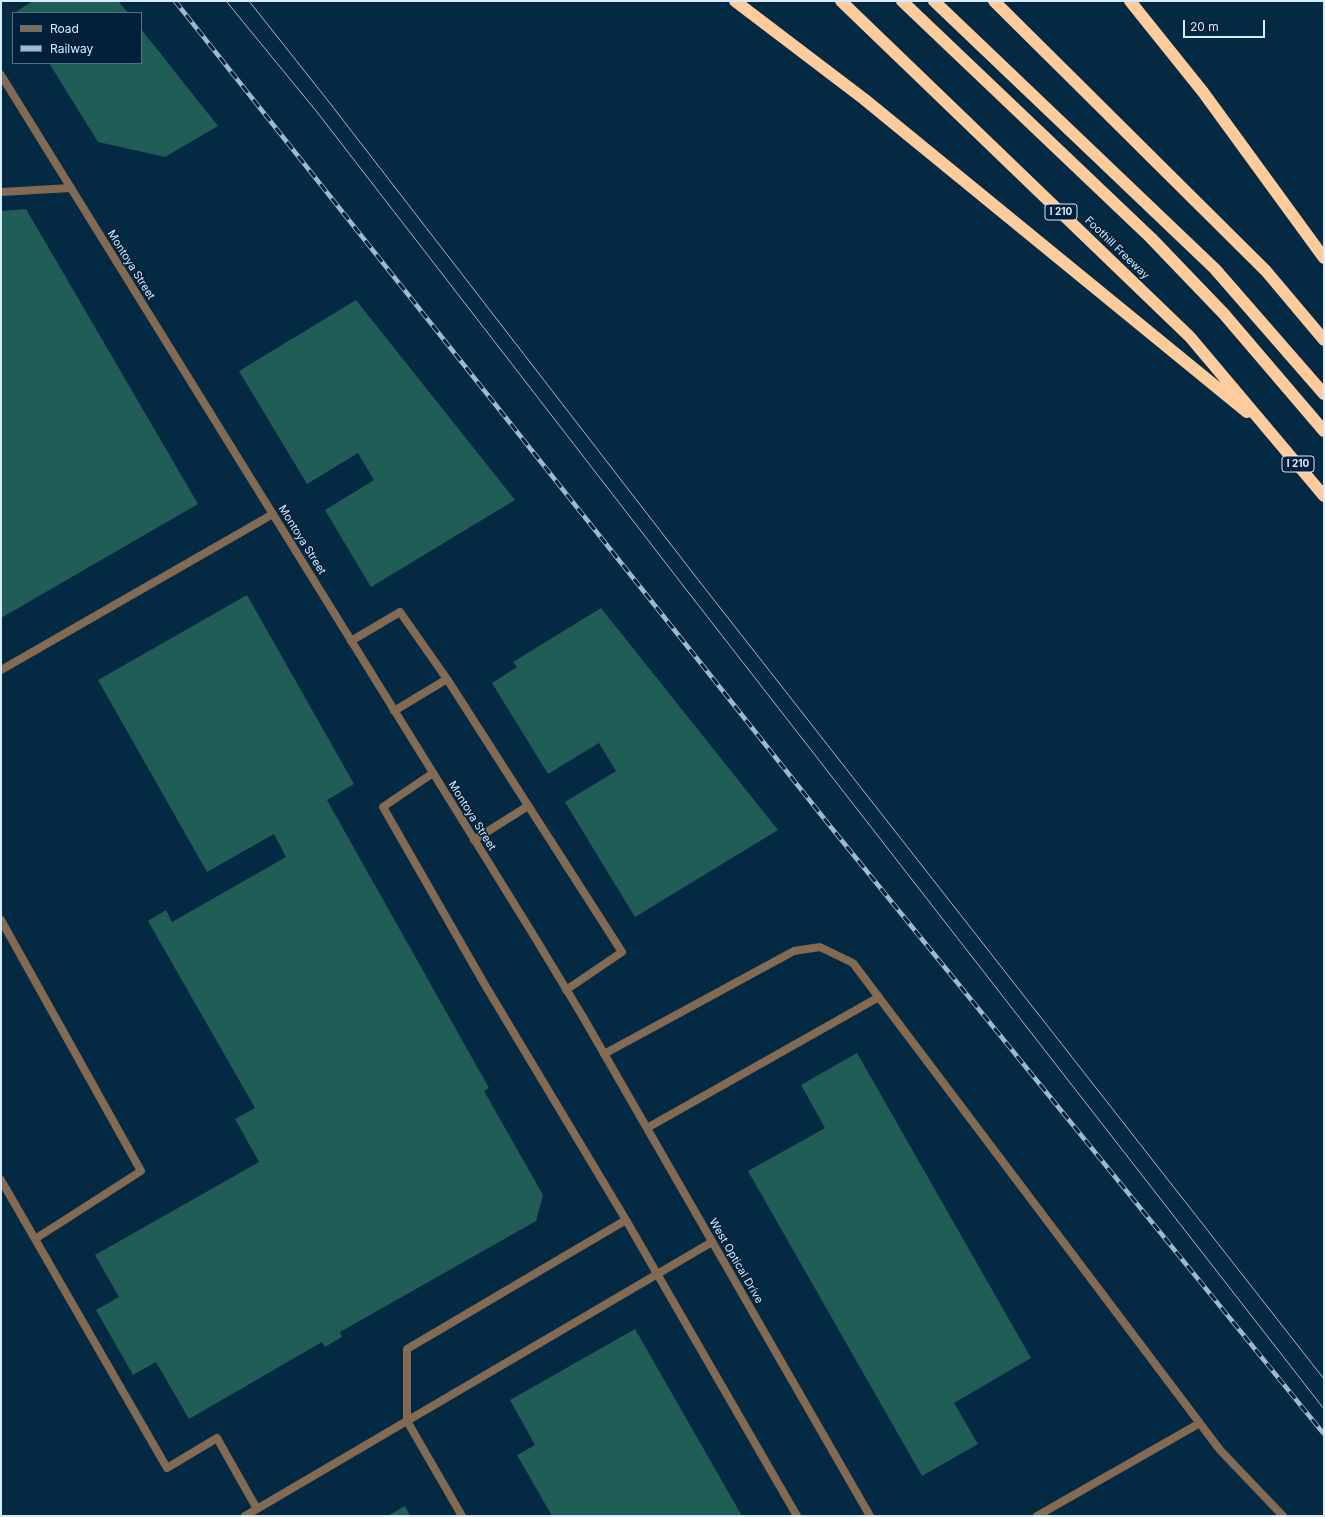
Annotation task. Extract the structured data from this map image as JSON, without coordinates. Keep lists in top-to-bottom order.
{
  "streets": {
    "highway": ["I 210", "Foothill Freeway"],
    "street": ["Montoya Street", "West Optical Drive"]
  },
  "crossings": [
    ["Montoya Street", "West Optical Drive"]
  ],
  "legend": ["Road", "Railway"],
  "scale_bar": "20 m"
}
